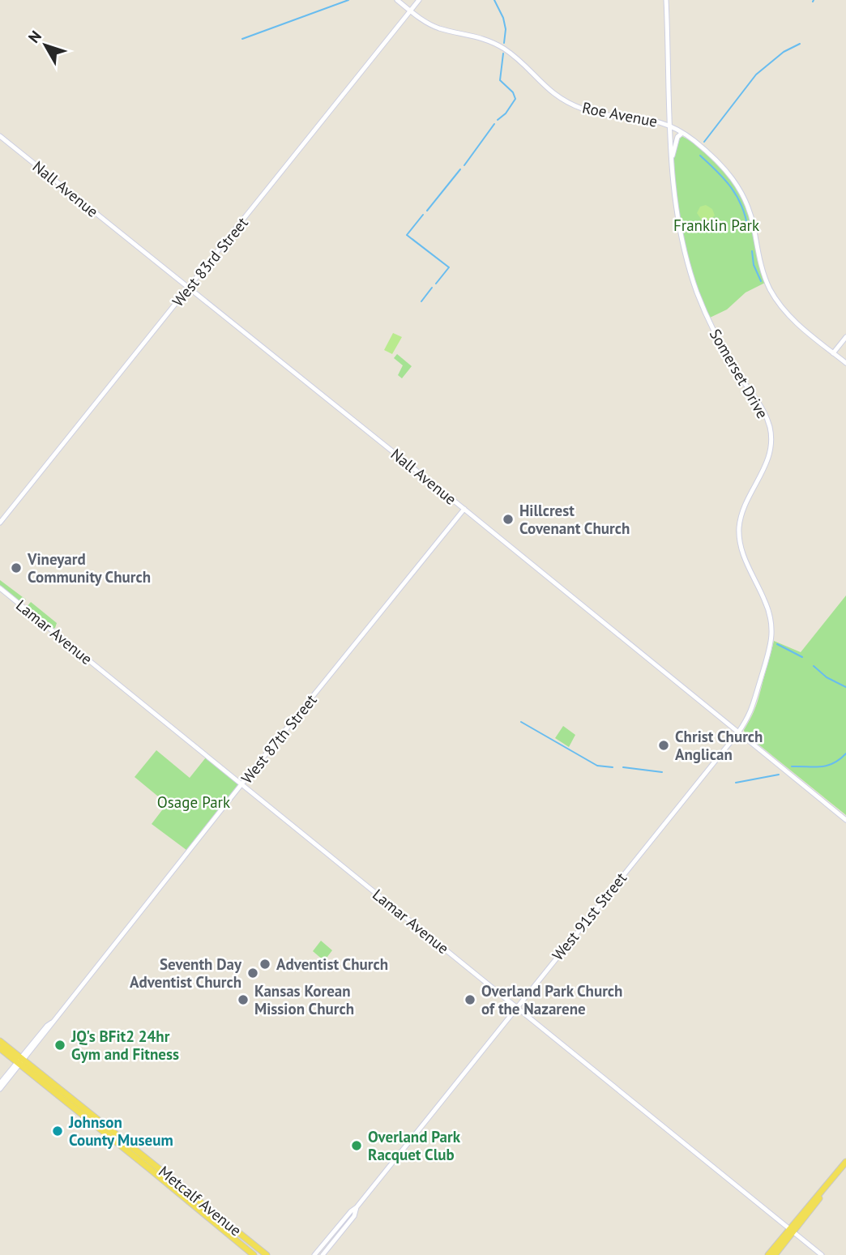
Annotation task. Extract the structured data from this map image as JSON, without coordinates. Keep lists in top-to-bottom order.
{
  "streets": {
    "main road": ["Metcalf Avenue"],
    "street": [
      "Roe Avenue",
      "Nall Avenue",
      "West 83rd Street",
      "Somerset Drive",
      "Lamar Avenue",
      "West 87th Street",
      "West 91st Street"
    ]
  },
  "crossings": [
    ["Roe Avenue", "West 83rd Street"],
    ["Roe Avenue", "Somerset Drive"],
    ["Nall Avenue", "West 83rd Street"],
    ["Nall Avenue", "Somerset Drive"],
    ["Nall Avenue", "West 87th Street"],
    ["Nall Avenue", "West 91st Street"],
    ["Somerset Drive", "West 91st Street"],
    ["Lamar Avenue", "West 87th Street"],
    ["Lamar Avenue", "West 91st Street"],
    ["West 87th Street", "Metcalf Avenue"]
  ],
  "parks": ["Franklin Park", "Osage Park"],
  "places": [
    "Hillcrest Covenant Church",
    "Vineyard Community Church",
    "Christ Church Anglican",
    "Adventist Church",
    "Seventh Day Adventist Church",
    "Kansas Korean Mission Church",
    "Overland Park Church of the Nazarene",
    "JQ's BFit2 24hr Gym and Fitness",
    "Johnson County Museum",
    "Overland Park Racquet Club"
  ],
  "north": "top left"
}
